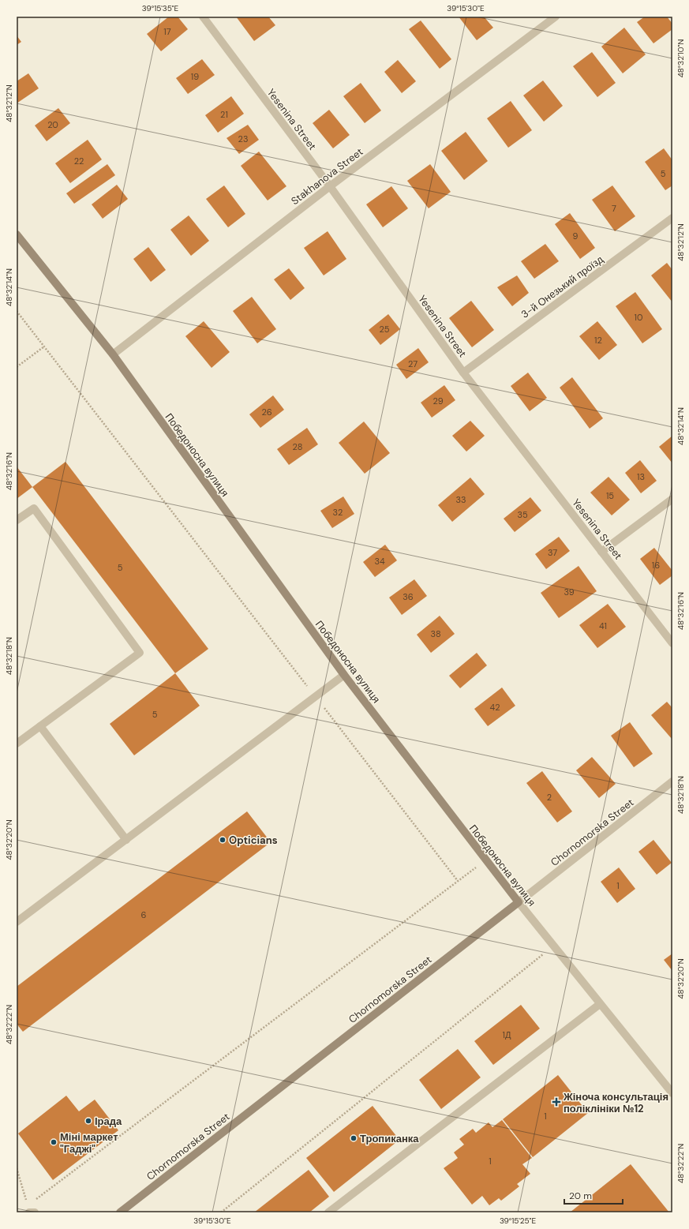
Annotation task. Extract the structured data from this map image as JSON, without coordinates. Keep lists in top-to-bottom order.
{
  "streets": {
    "street": [
      "Yesenina Street",
      "Stakhanova Street",
      "3-й Онезький проїзд",
      "Победоносна вулиця",
      "Chornomorska Street"
    ]
  },
  "crossings": [
    ["Yesenina Street", "Stakhanova Street"],
    ["Yesenina Street", "3-й Онезький проїзд"],
    ["Stakhanova Street", "Победоносна вулиця"],
    ["Победоносна вулиця", "Chornomorska Street"]
  ],
  "places": {
    "other": [
      "Opticians",
      "Ірада",
      "Тропиканка",
      "Міні маркет \"Гаджі\""
    ],
    "health": ["Жіноча консультація поліклініки №12"]
  },
  "house_numbers": [
    "17",
    "19",
    "21",
    "20",
    "23",
    "22",
    "5",
    "7",
    "9",
    "10",
    "25",
    "12",
    "27",
    "29",
    "26",
    "28",
    "13",
    "15",
    "33",
    "32",
    "35",
    "37",
    "34",
    "16",
    "5",
    "39",
    "36",
    "41",
    "38",
    "42",
    "5",
    "2",
    "1",
    "6",
    "1Д",
    "1",
    "1"
  ],
  "scale_bar": "20 m",
  "coordinates": [
    "39°15'35\"E",
    "39°15'30\"E",
    "48°32'10\"N",
    "48°32'12\"N",
    "48°32'14\"N",
    "48°32'16\"N",
    "48°32'18\"N",
    "48°32'20\"N",
    "48°32'22\"N",
    "39°15'25\"E"
  ]
}
